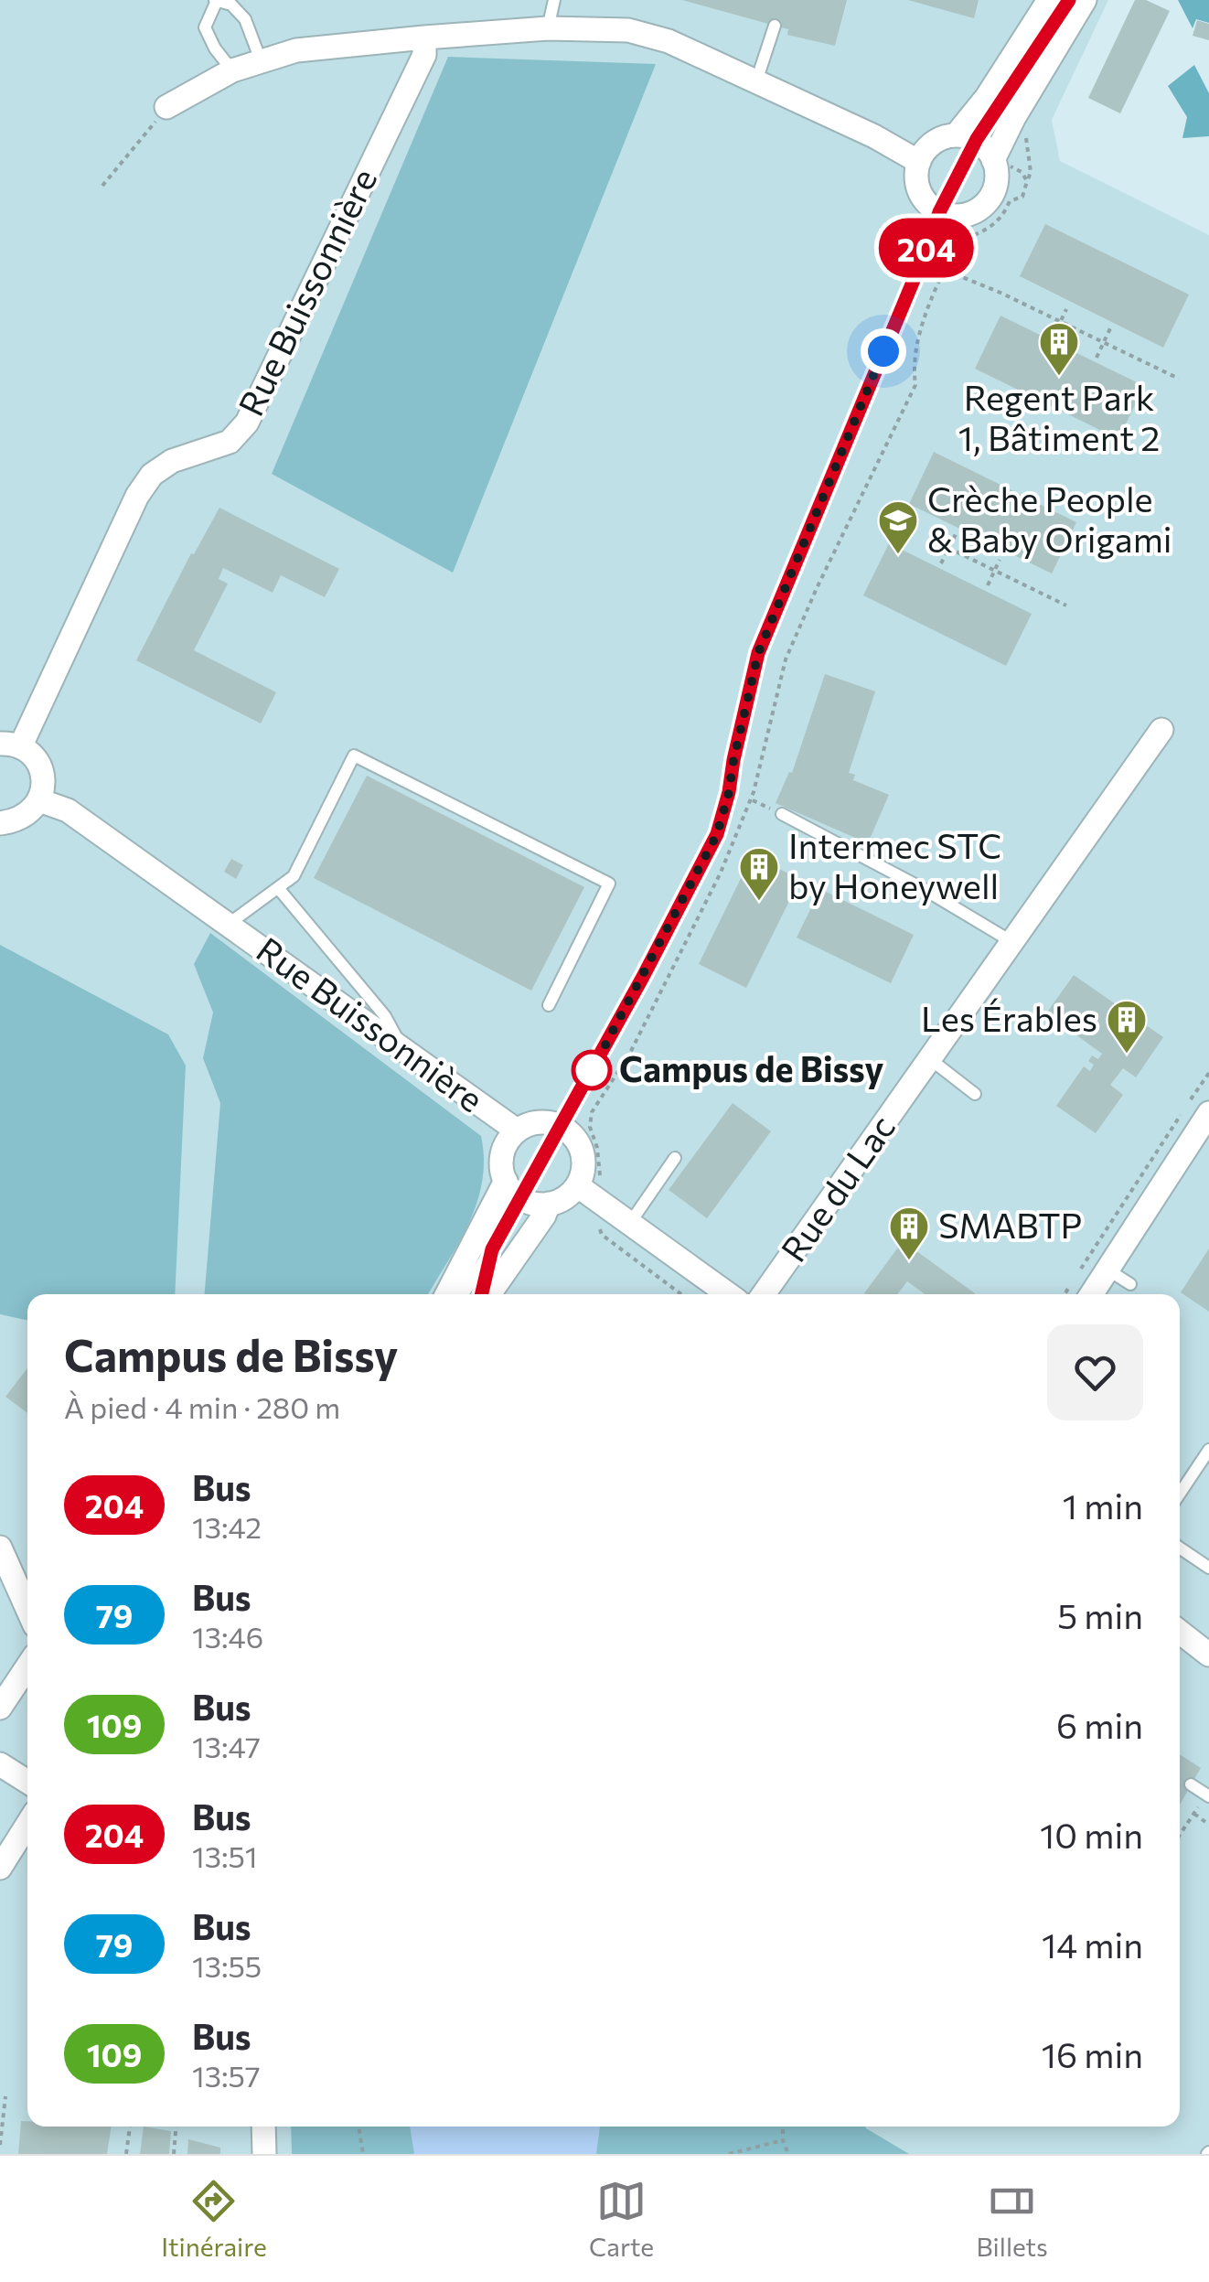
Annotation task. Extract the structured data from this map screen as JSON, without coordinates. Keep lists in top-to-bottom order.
{
  "streets": {
    "street": ["Rue Buissonnière", "Rue du Lac"]
  },
  "places": {
    "building": [
      "Regent Park 1, Bâtiment 2",
      "Intermec STC by Honeywell",
      "Les Érables",
      "SMABTP"
    ],
    "school or university": ["Crèche People & Baby Origami"],
    "other": ["Campus de Bissy"]
  },
  "lines": ["bus line 204"],
  "page": {
    "on_map": "204",
    "heading": ["Campus de Bissy", "À pied · 4 min · 280 m"],
    "list": [
      {
        "mark": "204",
        "name": "Bus",
        "note": "13:42",
        "value": "1 min"
      },
      {
        "mark": "79",
        "name": "Bus",
        "note": "13:46",
        "value": "5 min"
      },
      {
        "mark": "109",
        "name": "Bus",
        "note": "13:47",
        "value": "6 min"
      },
      {
        "mark": "204",
        "name": "Bus",
        "note": "13:51",
        "value": "10 min"
      },
      {
        "mark": "79",
        "name": "Bus",
        "note": "13:55",
        "value": "14 min"
      },
      {
        "mark": "109",
        "name": "Bus",
        "note": "13:57",
        "value": "16 min"
      }
    ],
    "tabs": ["Itinéraire", "Carte", "Billets"]
  }
}
